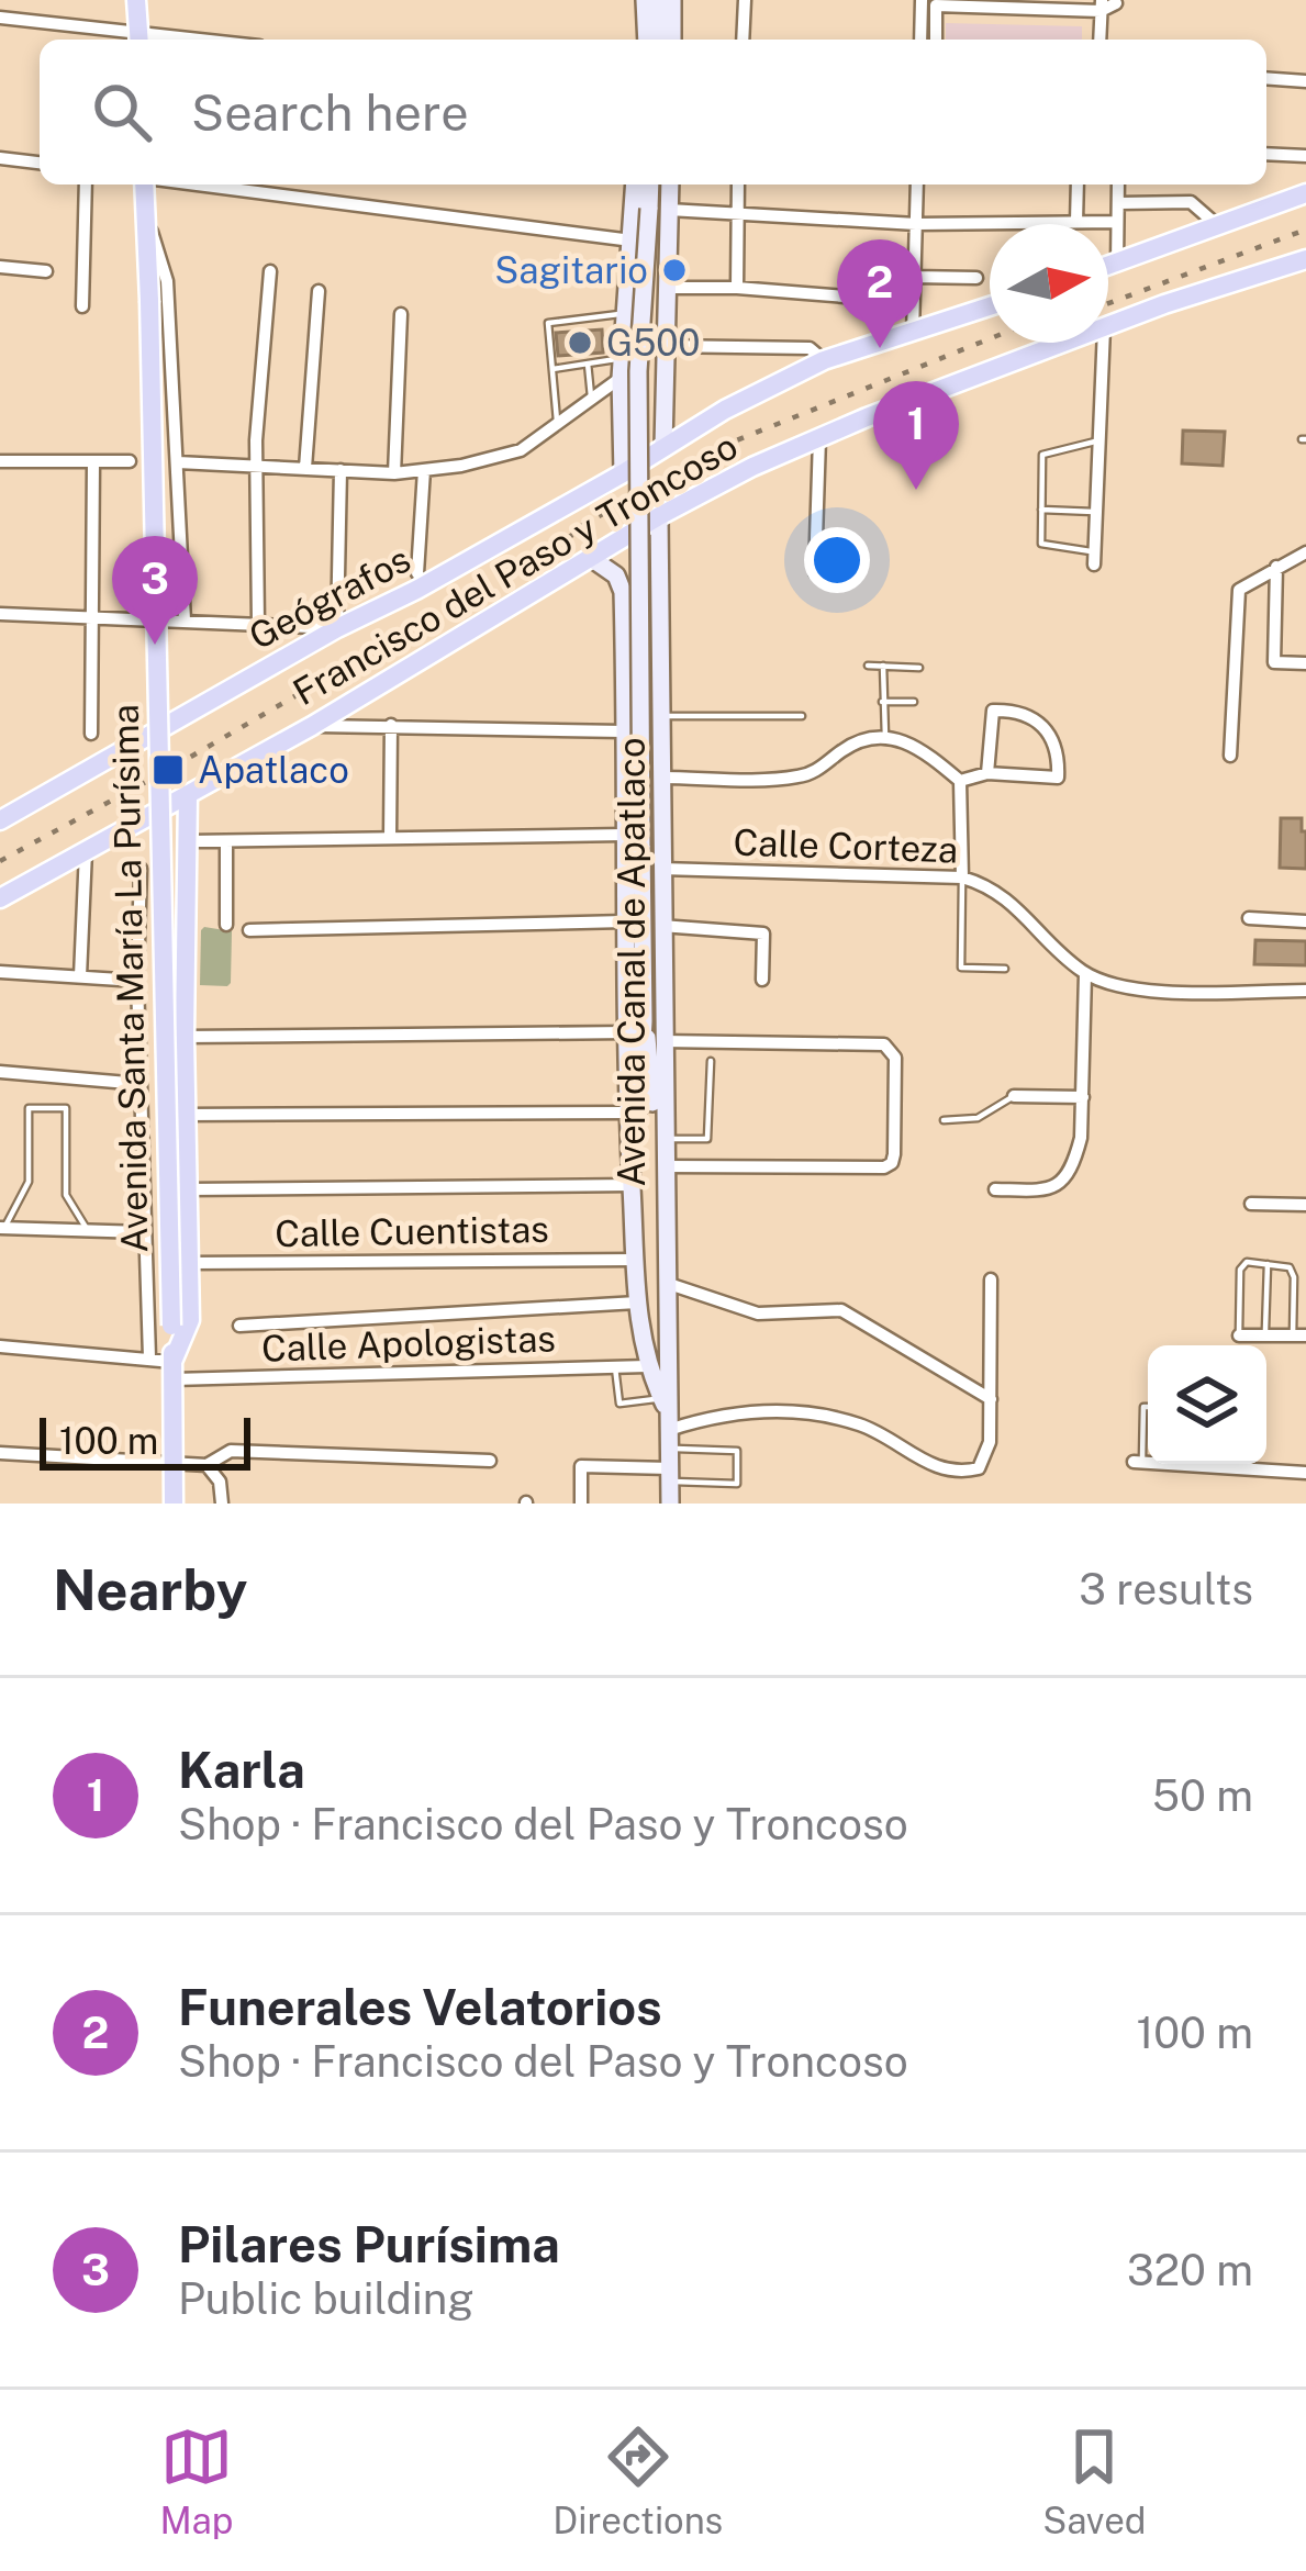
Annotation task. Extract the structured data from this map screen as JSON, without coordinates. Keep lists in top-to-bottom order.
{
  "streets": {
    "main road": ["Francisco del Paso y Troncoso", "Geógrafos", "Avenida Santa María La Purísima"],
    "street": [
      "Calle Corteza",
      "Avenida Canal de Apatlaco",
      "Calle Cuentistas",
      "Calle Apologistas"
    ]
  },
  "crossings": [
    ["Francisco del Paso y Troncoso", "Geógrafos"],
    ["Francisco del Paso y Troncoso", "Avenida Canal de Apatlaco"],
    ["Calle Corteza", "Avenida Canal de Apatlaco"],
    ["Avenida Canal de Apatlaco", "Calle Cuentistas"],
    ["Avenida Canal de Apatlaco", "Calle Apologistas"],
    ["Avenida Santa María La Purísima", "Calle Apologistas"]
  ],
  "places": {
    "other": ["Sagitario", "G500"],
    "transit": ["Apatlaco"]
  },
  "scale_bar": "100 m",
  "north": "right",
  "page": {
    "search": "Search here",
    "pins": ["2", "1", "3"],
    "scale": "100 m",
    "heading": ["Nearby", "3 results"],
    "list": [
      {
        "mark": "1",
        "name": "Karla",
        "note": "Shop · Francisco del Paso y Troncoso",
        "value": "50 m"
      },
      {
        "mark": "2",
        "name": "Funerales Velatorios",
        "note": "Shop · Francisco del Paso y Troncoso",
        "value": "100 m"
      },
      {
        "mark": "3",
        "name": "Pilares Purísima",
        "note": "Public building",
        "value": "320 m"
      }
    ],
    "nav": ["Map", "Directions", "Saved"]
  }
}
